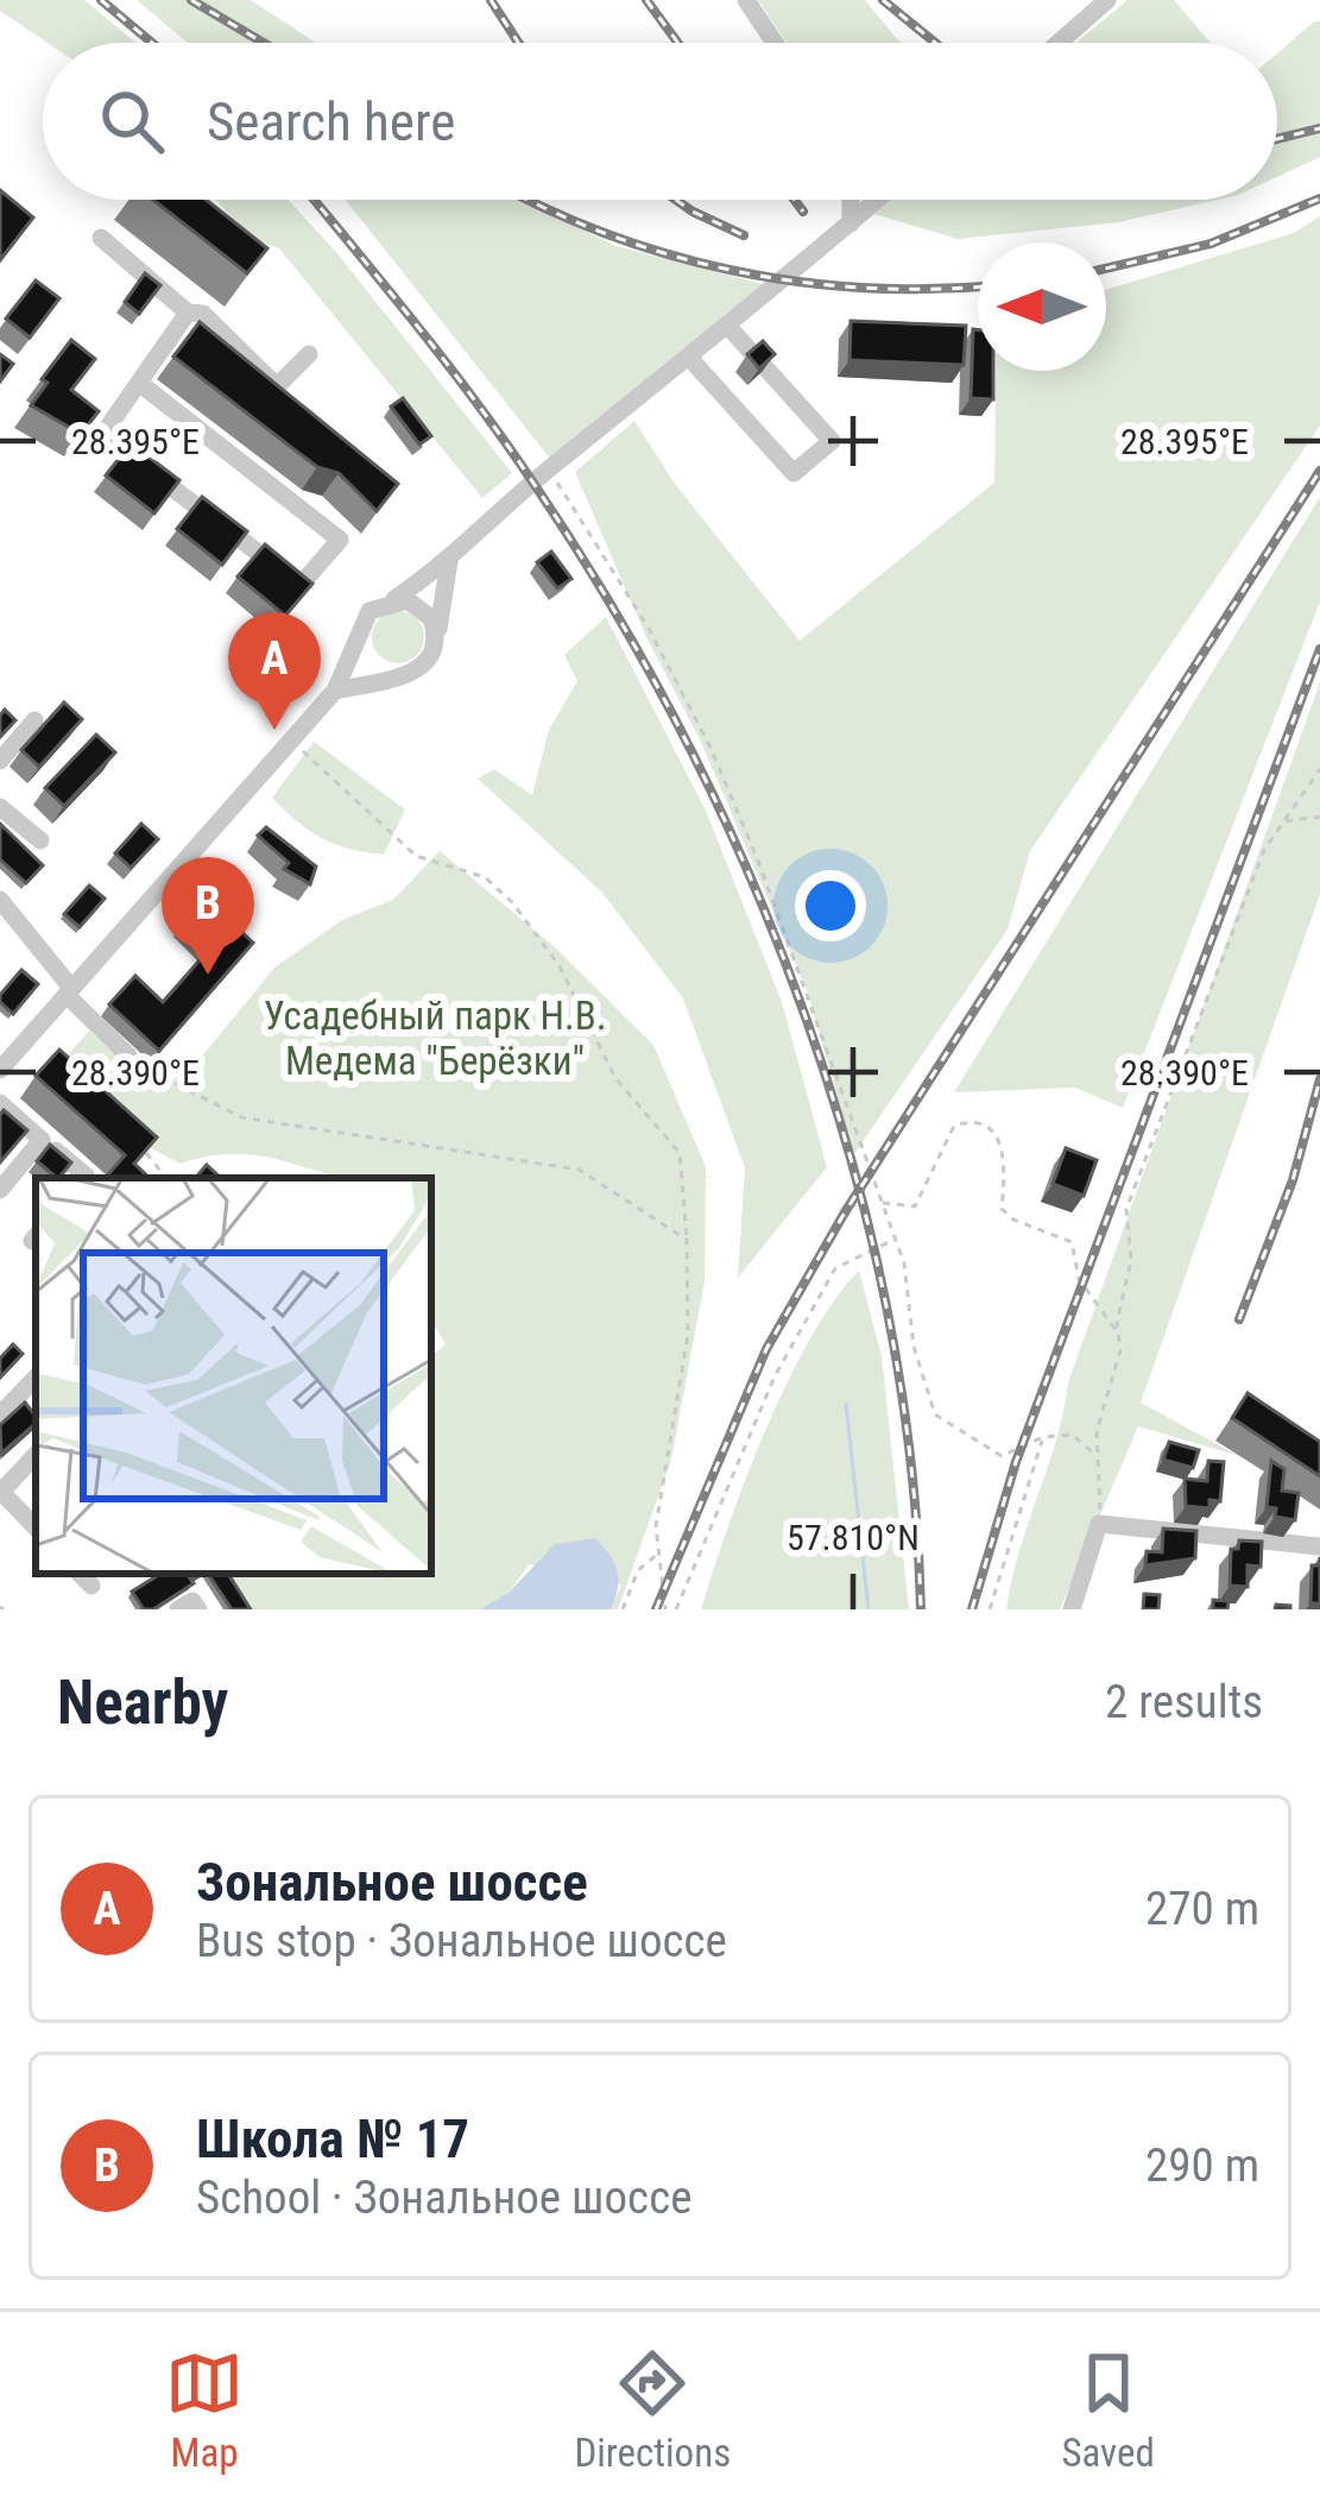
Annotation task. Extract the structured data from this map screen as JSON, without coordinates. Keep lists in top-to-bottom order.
{
  "parks": ["Усадебный парк Н.В. Медема \"Берёзки\""],
  "north": "left",
  "page": {
    "search": "Search here",
    "pins": ["A", "B"],
    "heading": ["Nearby", "2 results"],
    "list": [
      {
        "mark": "A",
        "name": "Зональное шоссе",
        "note": "Bus stop · Зональное шоссе",
        "value": "270 m"
      },
      {
        "mark": "B",
        "name": "Школа № 17",
        "note": "School · Зональное шоссе",
        "value": "290 m"
      }
    ],
    "nav": ["Map", "Directions", "Saved"]
  },
  "coordinates": ["28.395°E", "28.390°E", "57.810°N"]
}
